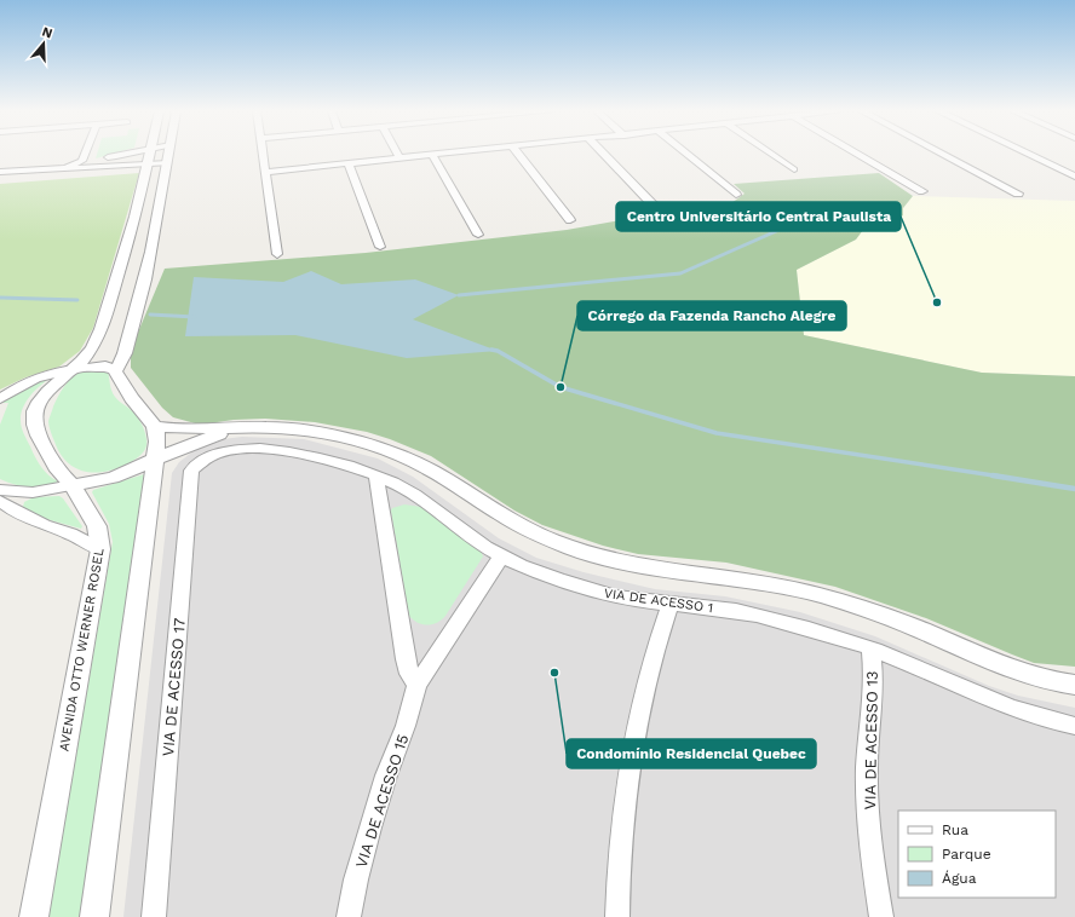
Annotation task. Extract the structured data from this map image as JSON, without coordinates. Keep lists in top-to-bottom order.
{
  "streets": {
    "street": [
      "VIA DE ACESSO 1",
      "AVENIDA OTTO WERNER ROSEL",
      "VIA DE ACESSO 17",
      "VIA DE ACESSO 13",
      "VIA DE ACESSO 15"
    ]
  },
  "crossings": [
    ["VIA DE ACESSO 1", "VIA DE ACESSO 17"],
    ["VIA DE ACESSO 1", "VIA DE ACESSO 13"],
    ["VIA DE ACESSO 1", "VIA DE ACESSO 15"]
  ],
  "places": ["Centro Universitário Central Paulista", "Córrego da Fazenda Rancho Alegre", "Condomínio Residencial Quebec"],
  "legend": ["Rua", "Parque", "Água"],
  "north": "top"
}
